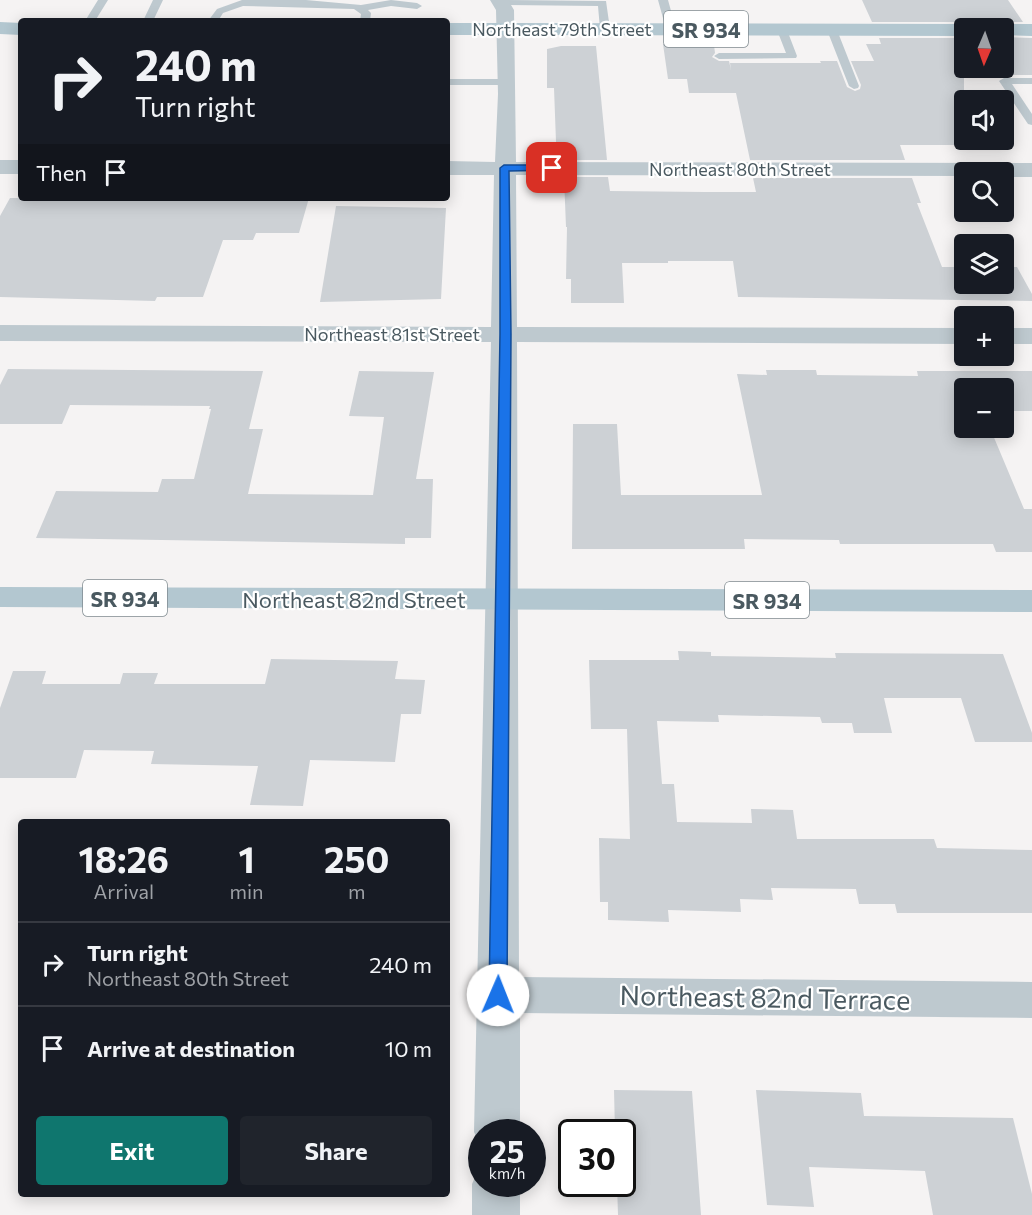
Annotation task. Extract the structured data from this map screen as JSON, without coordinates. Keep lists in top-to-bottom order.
{
  "streets": {
    "main road": ["Northeast 79th Street", "SR 934", "Northeast 82nd Street"],
    "street": ["Northeast 80th Street", "Northeast 81st Street", "Northeast 82nd Terrace"]
  },
  "north": "bottom",
  "page": {
    "map_buttons": ["+", "−"],
    "turn": ["240 m", "Turn right"],
    "then": "Then",
    "eta": [
      "18:26",
      "Arrival",
      "1",
      "min",
      "250",
      "m"
    ],
    "list": [
      {
        "name": "Turn right",
        "note": "Northeast 80th Street",
        "value": "240 m"
      },
      {
        "name": "Arrive at destination",
        "value": "10 m"
      }
    ],
    "buttons": ["Exit", "Share"],
    "speed": "25 km/h",
    "limit": "30"
  }
}
